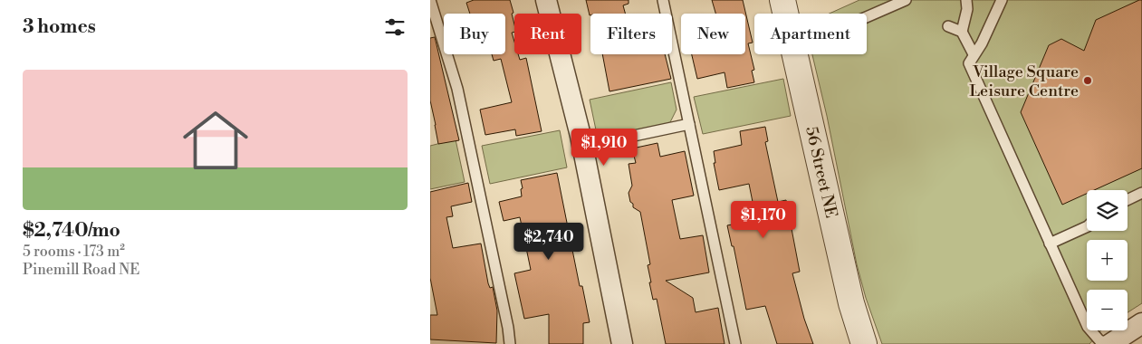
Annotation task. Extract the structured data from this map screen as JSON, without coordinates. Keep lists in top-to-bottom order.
{
  "streets": {
    "street": ["56 Street NE"]
  },
  "places": ["Village Square Leisure Centre"],
  "page": {
    "heading": "3 homes",
    "chip": [
      "Buy",
      "Rent",
      "Filters",
      "New",
      "Apartment"
    ],
    "list": [
      {
        "name": "$2,740/mo",
        "note": "5 rooms · 173 m² · Pinemill Road NE"
      }
    ],
    "price": ["$1,910", "$1,170", "$2,740"],
    "map_buttons": ["+", "−"]
  }
}
